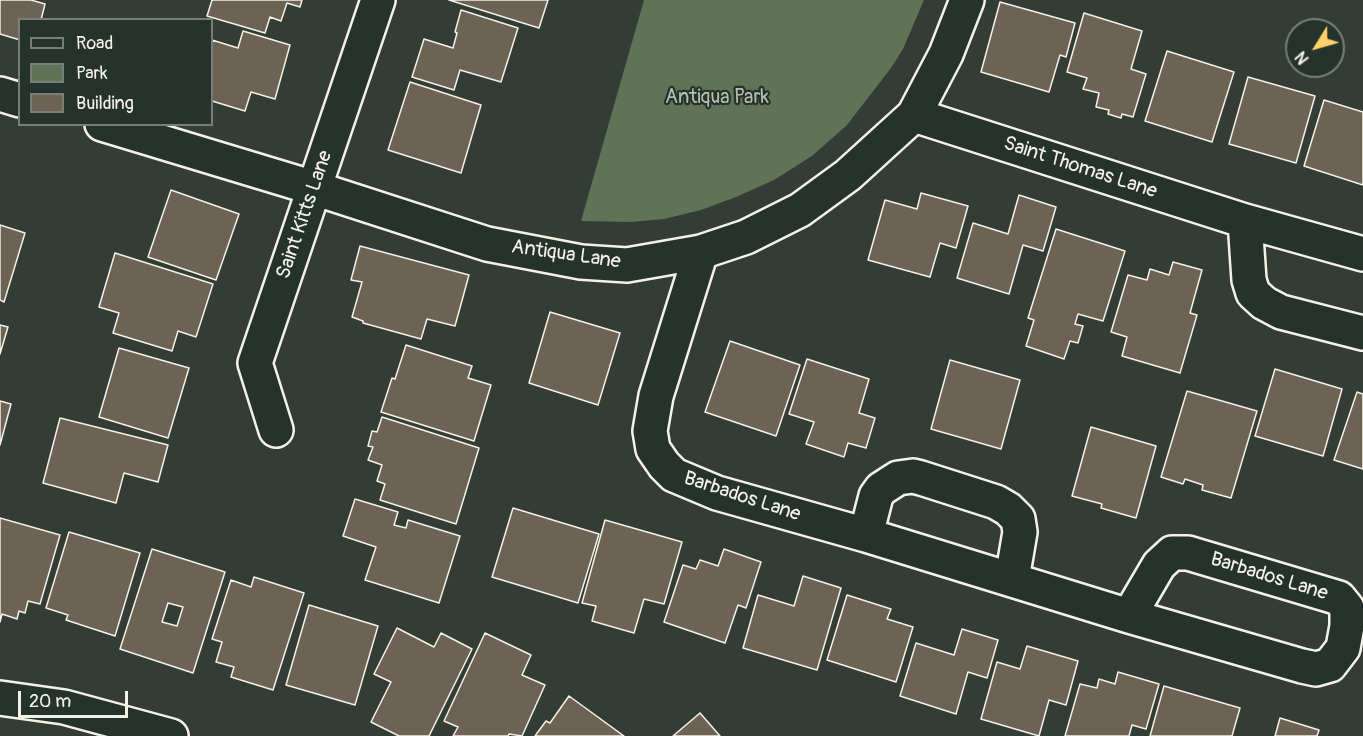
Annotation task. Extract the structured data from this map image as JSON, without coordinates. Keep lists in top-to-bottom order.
{
  "streets": {
    "street": [
      "Saint Thomas Lane",
      "Saint Kitts Lane",
      "Antiqua Lane",
      "Barbados Lane"
    ]
  },
  "crossings": [
    ["Saint Thomas Lane", "Antiqua Lane"],
    ["Saint Kitts Lane", "Antiqua Lane"],
    ["Antiqua Lane", "Barbados Lane"]
  ],
  "parks": ["Antiqua Park"],
  "legend": ["Road", "Park", "Building"],
  "scale_bar": "20 m",
  "north": "bottom left"
}
